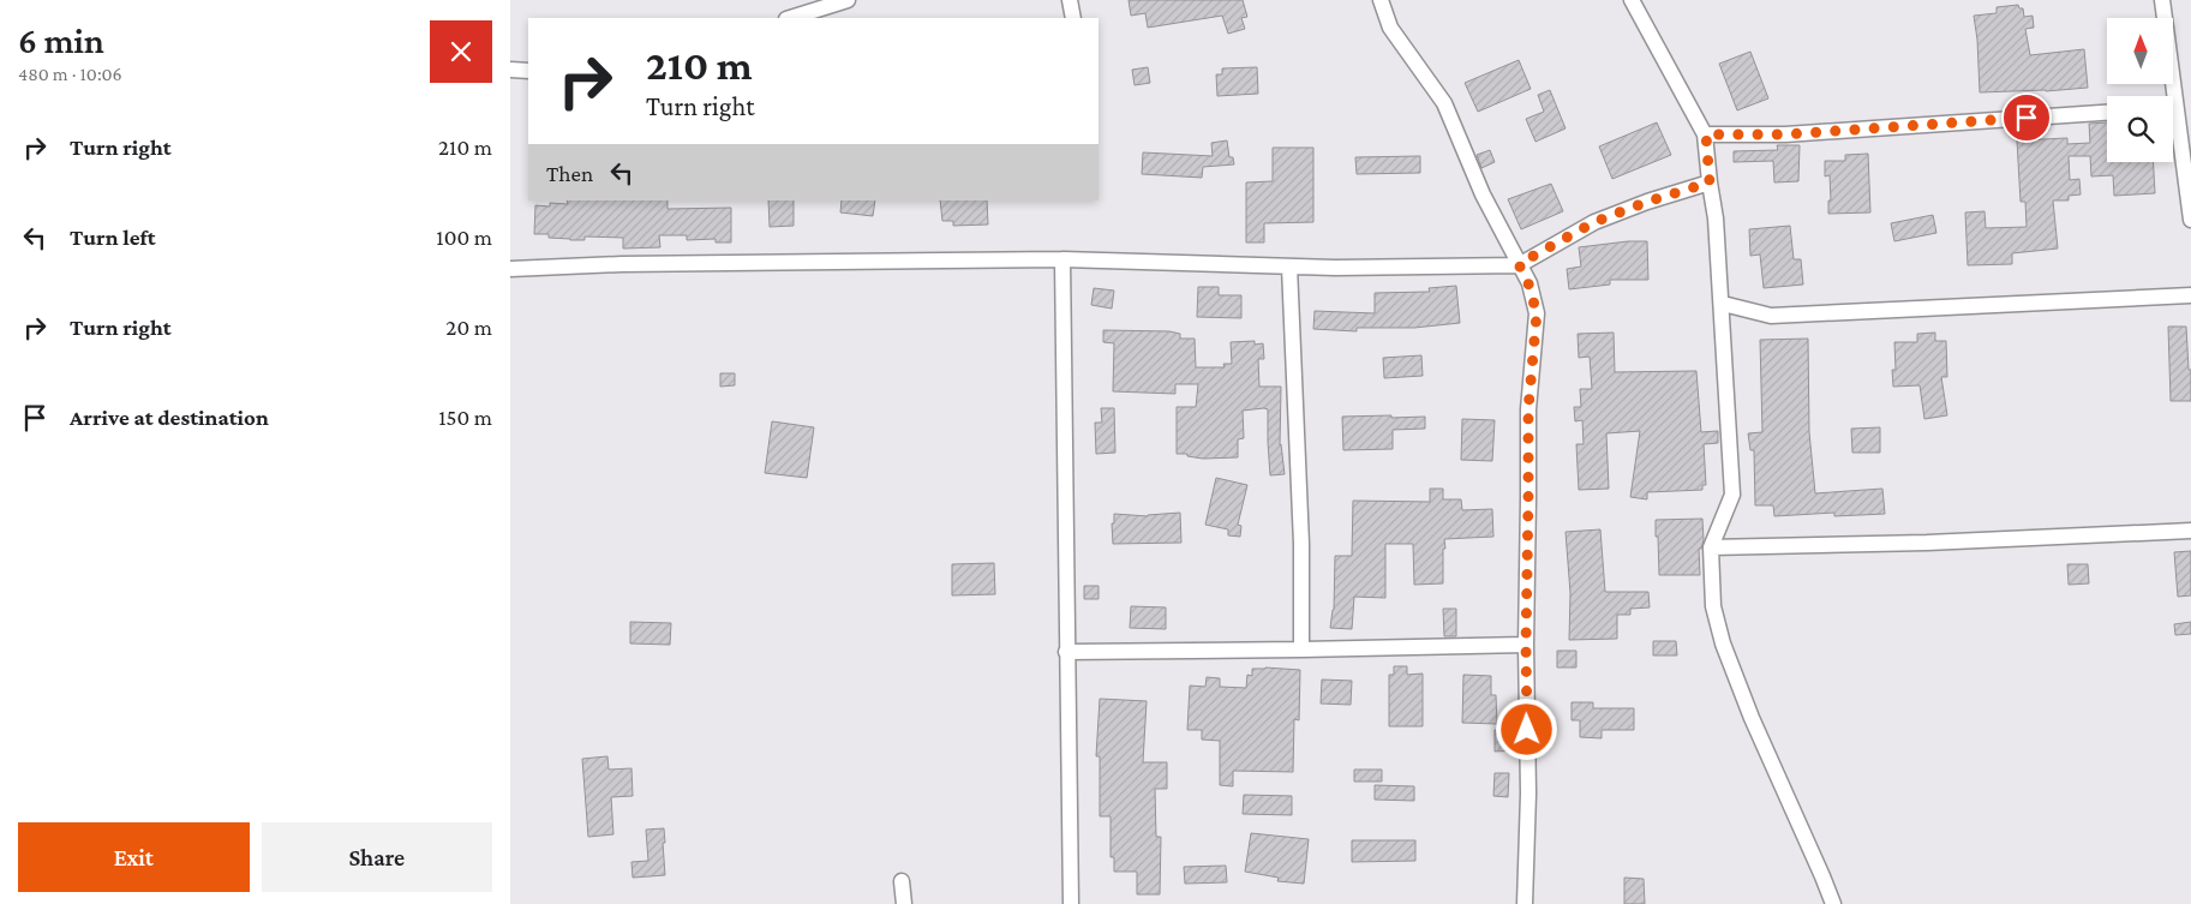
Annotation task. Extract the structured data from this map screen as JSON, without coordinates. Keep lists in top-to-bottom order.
{
  "north": "top",
  "page": {
    "heading": ["6 min", "480 m · 10:06"],
    "turn": ["210 m", "Turn right"],
    "list": [
      {
        "name": "Turn right",
        "value": "210 m"
      },
      {
        "name": "Turn left",
        "value": "100 m"
      },
      {
        "name": "Turn right",
        "value": "20 m"
      },
      {
        "name": "Arrive at destination",
        "value": "150 m"
      }
    ],
    "then": "Then",
    "buttons": ["Exit", "Share"]
  }
}
